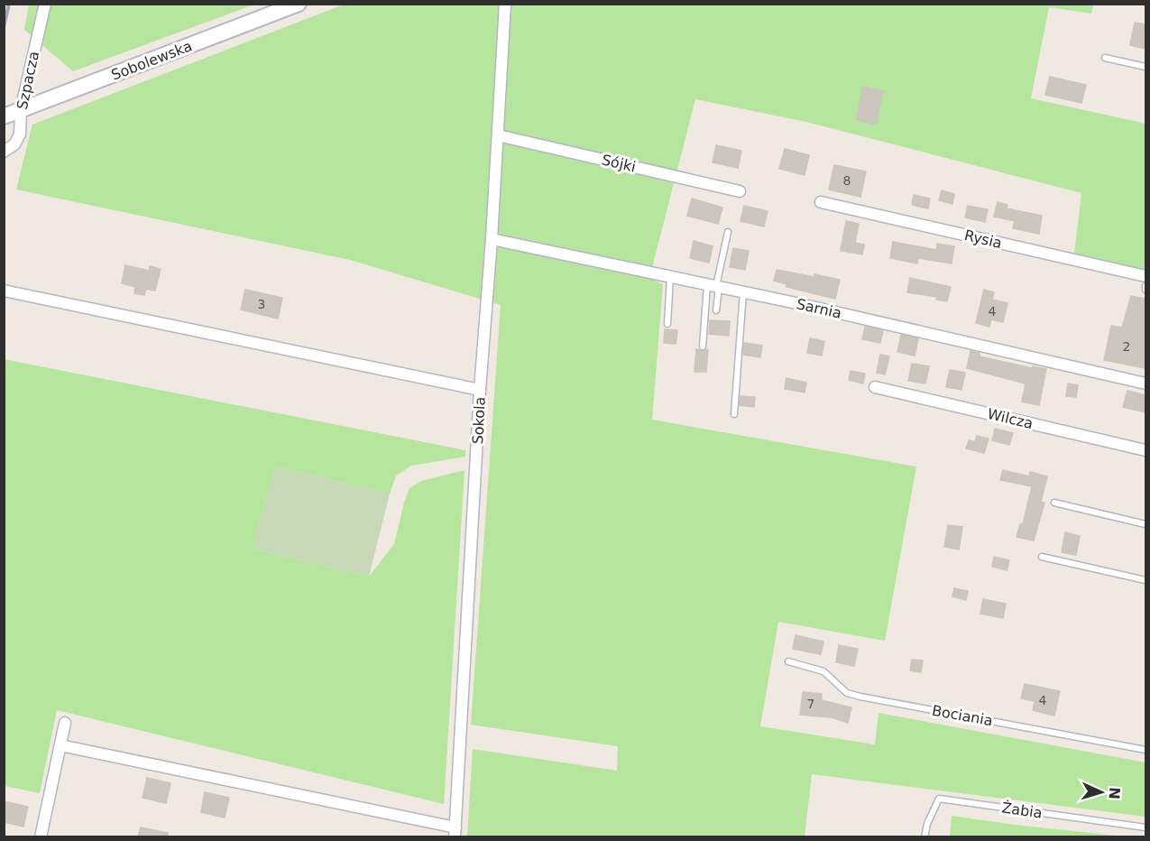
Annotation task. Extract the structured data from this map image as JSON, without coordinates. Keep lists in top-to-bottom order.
{
  "streets": {
    "street": [
      "Sobolewska",
      "Szpacza",
      "Sójki",
      "Rysia",
      "Sarnia",
      "Wilcza",
      "Sokola"
    ],
    "lane": ["Bociania", "Żabia"]
  },
  "crossings": [
    ["Sobolewska", "Szpacza"],
    ["Sójki", "Sokola"],
    ["Sarnia", "Sokola"]
  ],
  "house_numbers": [
    "8",
    "3",
    "4",
    "2",
    "4",
    "7"
  ],
  "north": "right"
}
